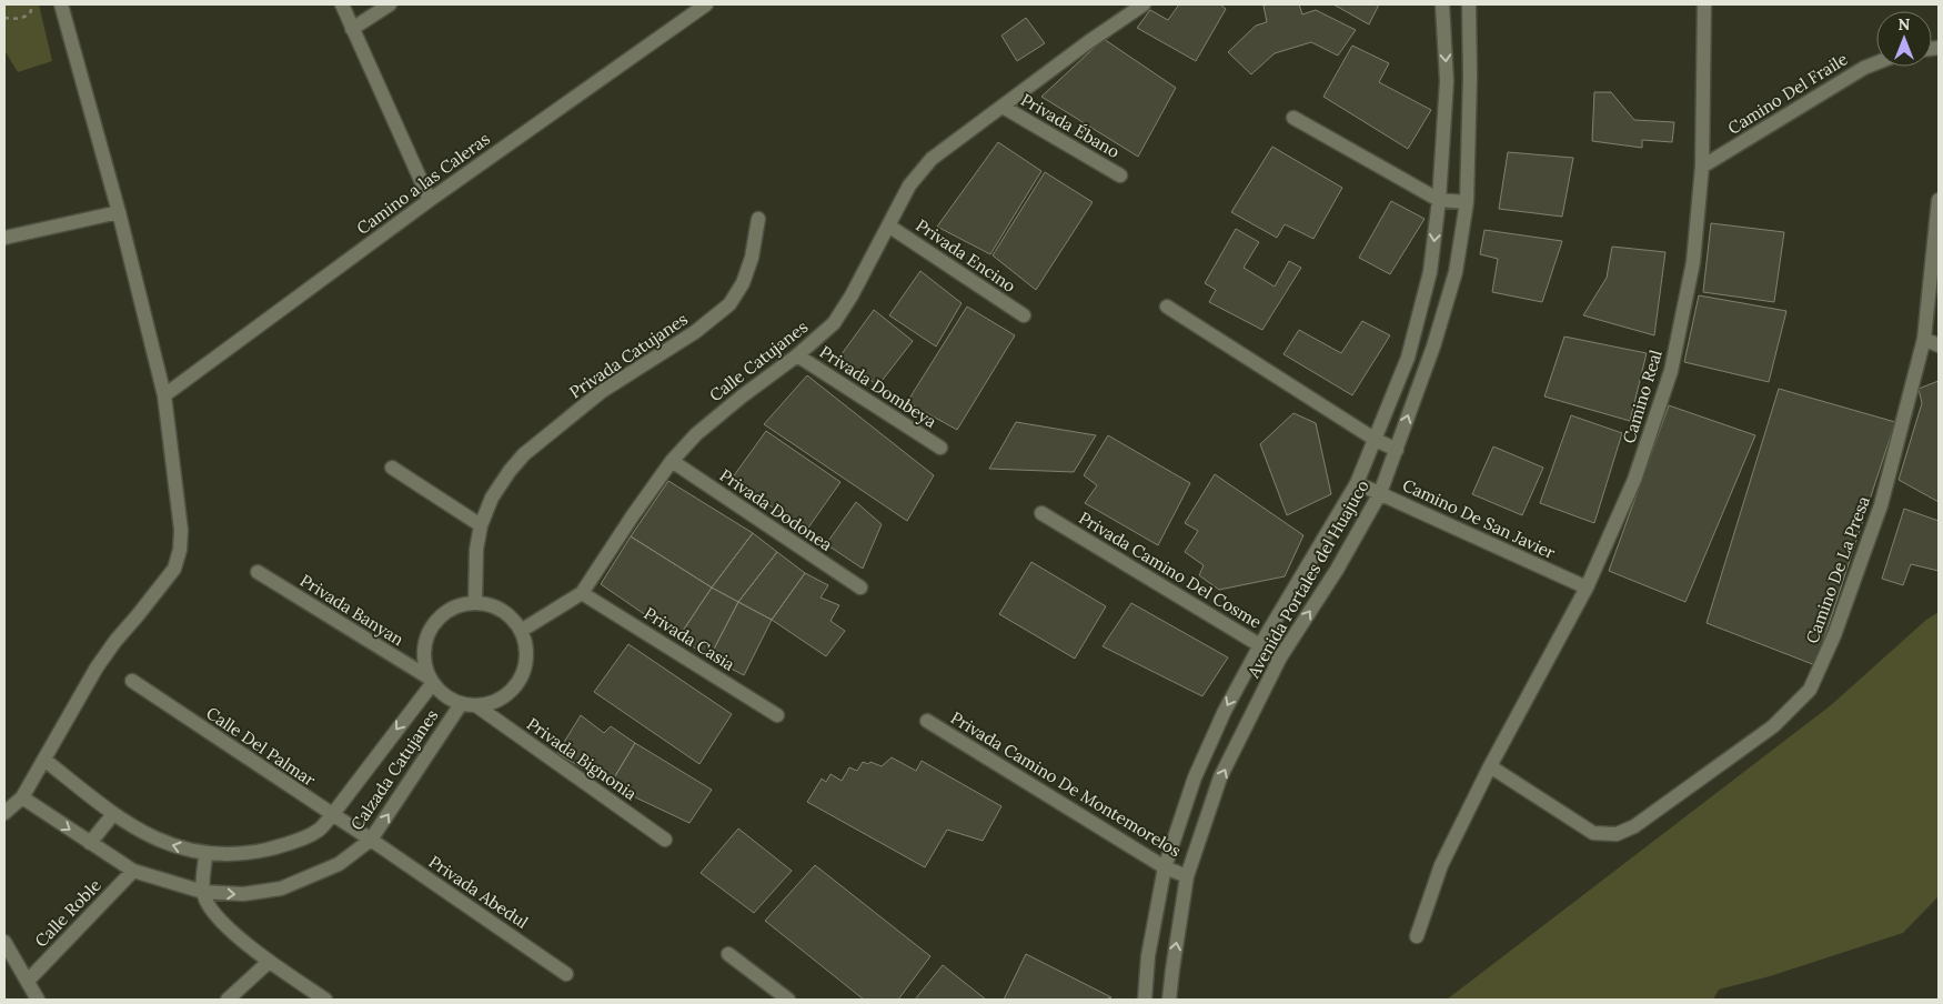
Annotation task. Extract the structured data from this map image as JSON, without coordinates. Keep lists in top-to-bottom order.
{
  "streets": {
    "street": [
      "Camino Del Fraile",
      "Privada Ébano",
      "Camino a las Caleras",
      "Privada Encino",
      "Privada Catujanes",
      "Calle Catujanes",
      "Privada Dombeya",
      "Camino Real",
      "Privada Dodonea",
      "Camino De San Javier",
      "Privada Camino Del Cosme",
      "Camino De La Presa",
      "Avenida Portales del Huajuco",
      "Privada Banyan",
      "Privada Casia",
      "Calle Del Palmar",
      "Privada Bignonia",
      "Calzada Catujanes",
      "Privada Camino De Montemorelos",
      "Privada Abedul",
      "Calle Roble"
    ]
  },
  "crossings": [
    ["Camino Del Fraile", "Camino Real"],
    ["Privada Ébano", "Calle Catujanes"],
    ["Privada Encino", "Calle Catujanes"],
    ["Privada Catujanes", "Calle Catujanes"],
    ["Privada Catujanes", "Privada Banyan"],
    ["Privada Catujanes", "Privada Bignonia"],
    ["Privada Catujanes", "Calzada Catujanes"],
    ["Calle Catujanes", "Privada Dombeya"],
    ["Calle Catujanes", "Privada Dodonea"],
    ["Calle Catujanes", "Privada Banyan"],
    ["Calle Catujanes", "Privada Casia"],
    ["Calle Catujanes", "Privada Bignonia"],
    ["Calle Catujanes", "Calzada Catujanes"],
    ["Camino Real", "Camino De San Javier"],
    ["Camino Real", "Camino De La Presa"],
    ["Camino De San Javier", "Avenida Portales del Huajuco"],
    ["Privada Camino Del Cosme", "Avenida Portales del Huajuco"],
    ["Avenida Portales del Huajuco", "Privada Camino De Montemorelos"],
    ["Privada Banyan", "Privada Bignonia"],
    ["Privada Banyan", "Calzada Catujanes"],
    ["Calle Del Palmar", "Calzada Catujanes"],
    ["Calle Del Palmar", "Privada Abedul"],
    ["Privada Bignonia", "Calzada Catujanes"],
    ["Calzada Catujanes", "Privada Abedul"],
    ["Calzada Catujanes", "Calle Roble"]
  ],
  "north": "top"
}
